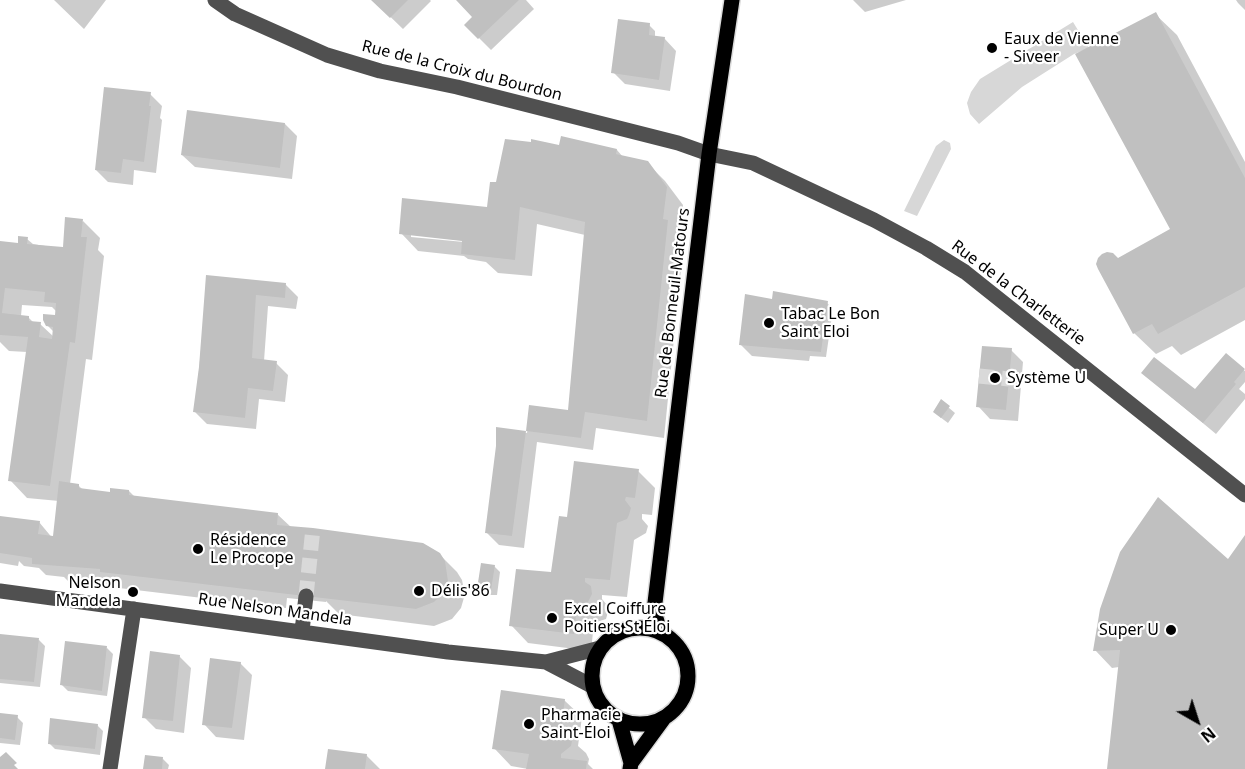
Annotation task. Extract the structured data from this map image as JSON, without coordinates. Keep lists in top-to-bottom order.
{
  "streets": {
    "main road": ["Rue de Bonneuil-Matours"],
    "street": ["Rue de la Croix du Bourdon", "Rue de la Charletterie", "Rue Nelson Mandela"]
  },
  "crossings": [
    ["Rue de la Croix du Bourdon", "Rue de la Charletterie"],
    ["Rue de la Croix du Bourdon", "Rue de Bonneuil-Matours"],
    ["Rue de la Charletterie", "Rue de Bonneuil-Matours"],
    ["Rue de Bonneuil-Matours", "Rue Nelson Mandela"]
  ],
  "places": [
    "Eaux de Vienne - Siveer",
    "Tabac Le Bon Saint Eloi",
    "Système U",
    "Résidence Le Procope",
    "Délis'86",
    "Nelson Mandela",
    "Excel Coiffure Poitiers St Éloi",
    "Super U",
    "Pharmacie Saint-Éloi"
  ],
  "north": "bottom right"
}
